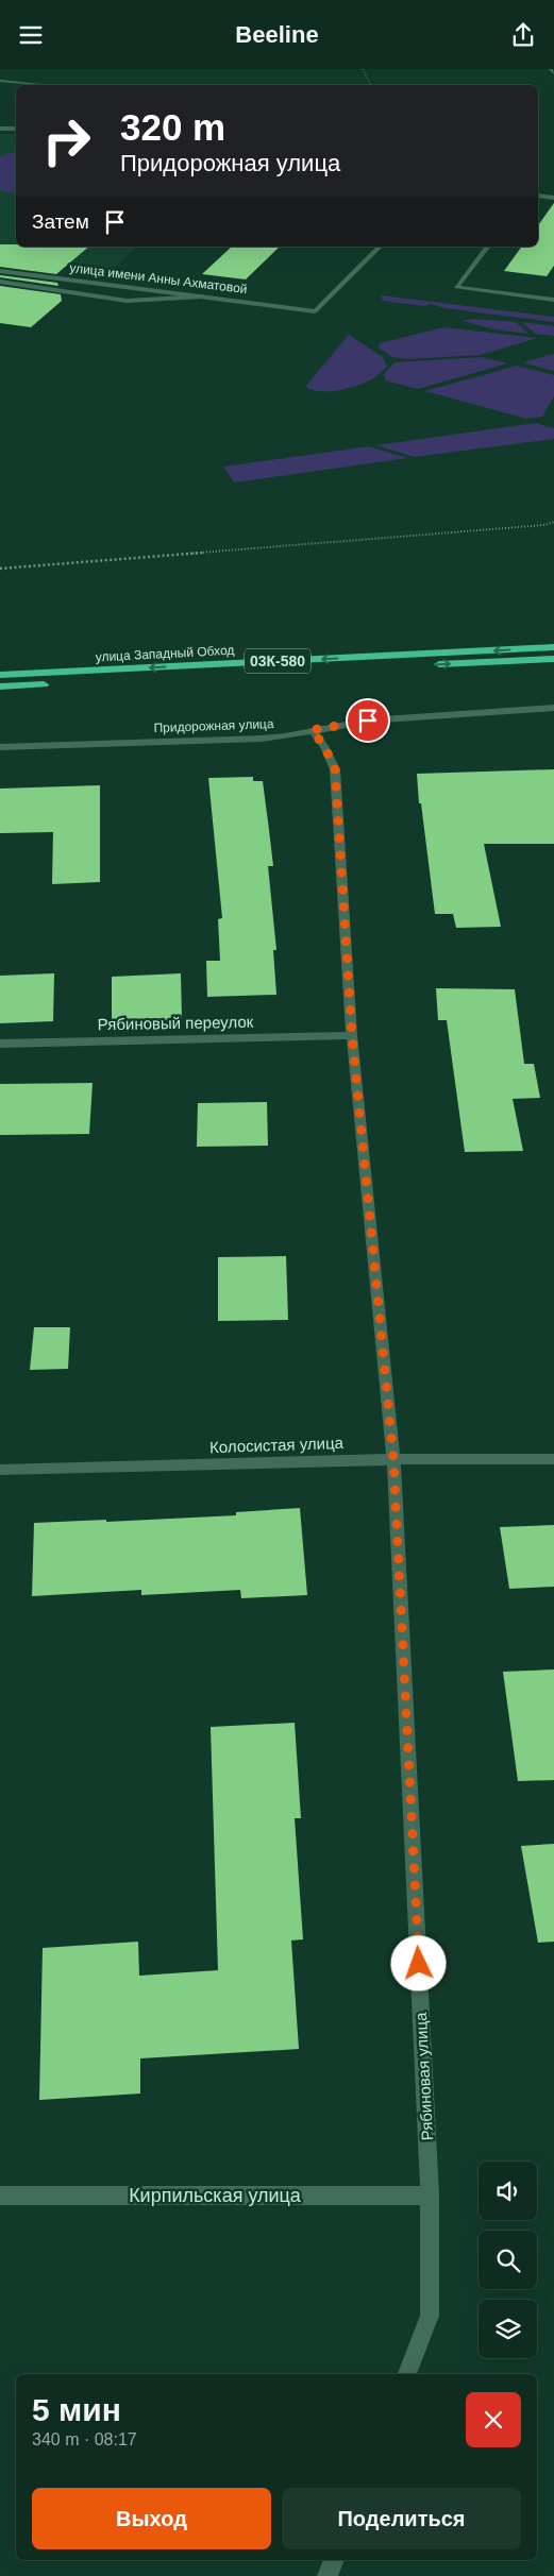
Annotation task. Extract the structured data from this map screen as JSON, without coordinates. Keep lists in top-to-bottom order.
{
  "streets": {
    "highway": ["улица Западный Обход", "03К-580"],
    "street": [
      "улица имени Анны Ахматовой",
      "Придорожная улица",
      "Рябиновый переулок",
      "Колосистая улица",
      "Рябиновая улица",
      "Кирпильская улица"
    ]
  },
  "crossings": [
    ["Придорожная улица", "Рябиновая улица"],
    ["Рябиновый переулок", "Рябиновая улица"],
    ["Колосистая улица", "Рябиновая улица"],
    ["Рябиновая улица", "Кирпильская улица"]
  ],
  "page": {
    "header": "Beeline",
    "turn": ["320 m", "Придорожная улица"],
    "then": "Затем",
    "heading": ["5 мин", "340 m · 08:17"],
    "buttons": ["Выход", "Поделиться"]
  }
}
